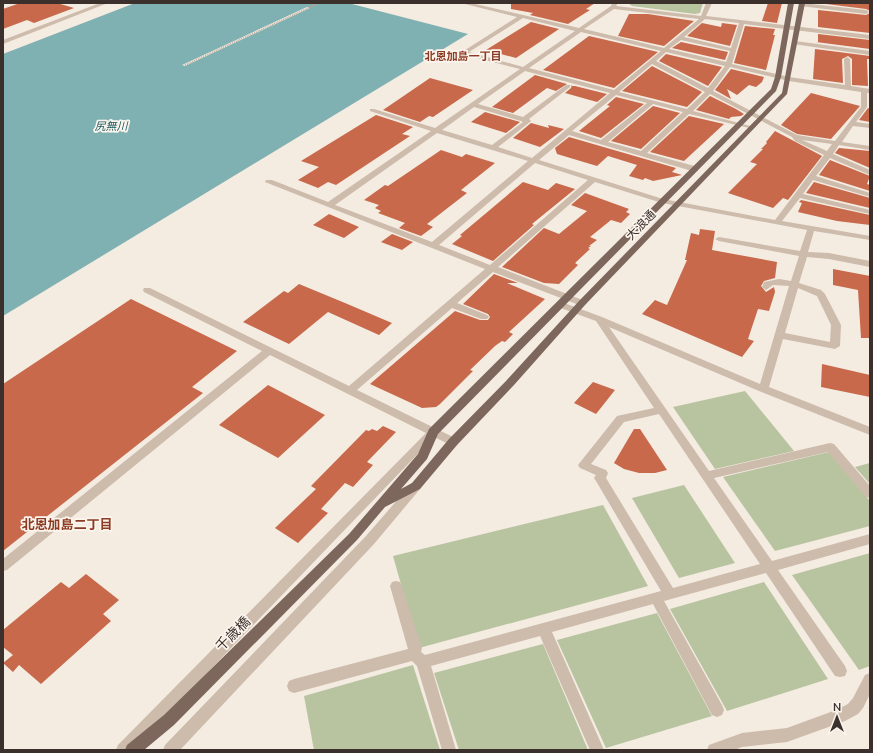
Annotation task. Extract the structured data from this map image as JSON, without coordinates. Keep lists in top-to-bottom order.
{
  "streets": {
    "main road": ["大浪通", "千歳橋"]
  },
  "crossings": [
    ["大浪通", "千歳橋"]
  ],
  "districts": ["北恩加島一丁目", "北恩加島二丁目"],
  "water": ["尻無川"],
  "north": "top"
}
